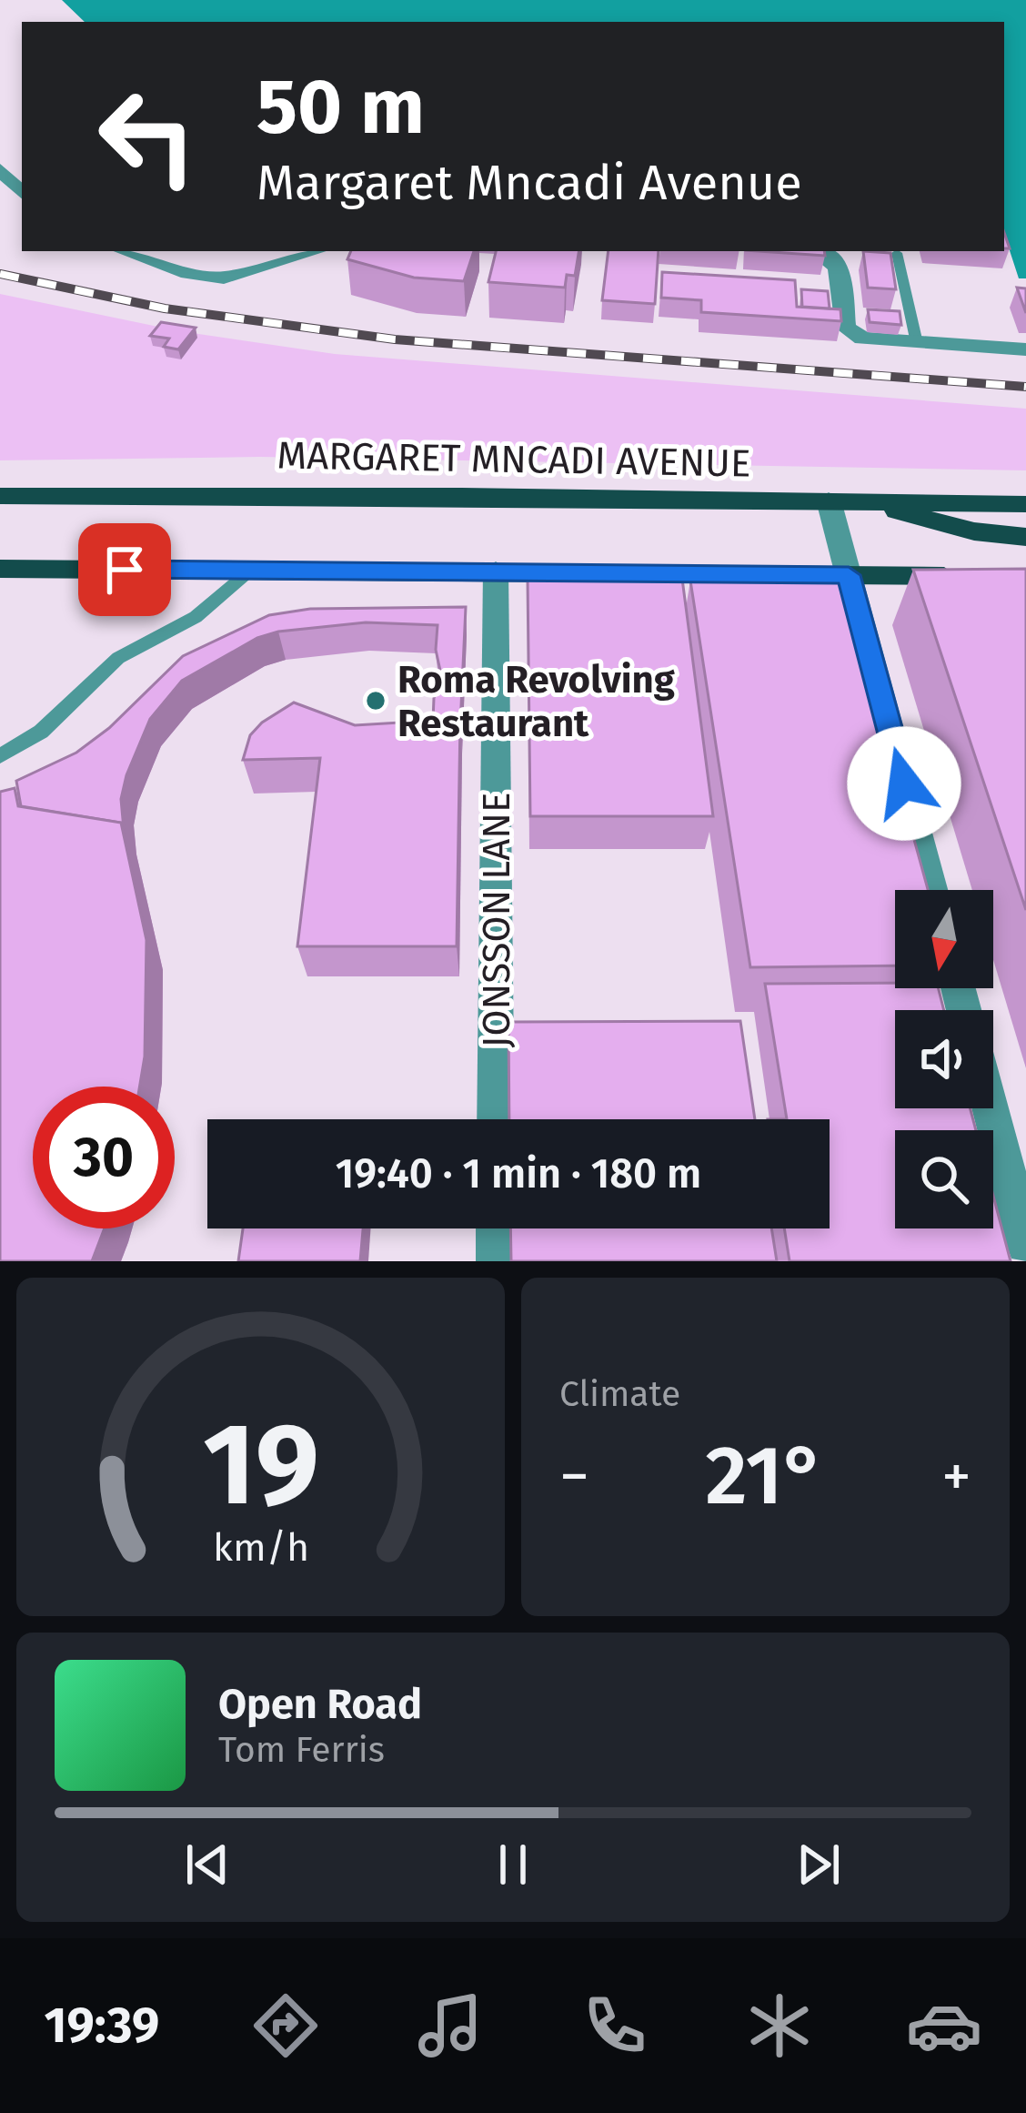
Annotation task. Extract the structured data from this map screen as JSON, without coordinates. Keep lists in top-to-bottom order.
{
  "streets": {
    "main road": ["MARGARET MNCADI AVENUE"],
    "street": ["JONSSON LANE"]
  },
  "places": ["Roma Revolving Restaurant"],
  "north": "bottom",
  "page": {
    "turn": ["50 m", "Margaret Mncadi Avenue"],
    "limit": "30",
    "trip": "19:40 · 1 min · 180 m",
    "tile": "Climate",
    "heat": ["−", "21°", "+"],
    "song": ["Open Road", "Tom Ferris"],
    "tabs": "19:39",
    "gauge": ["19", "km/h"]
  }
}
